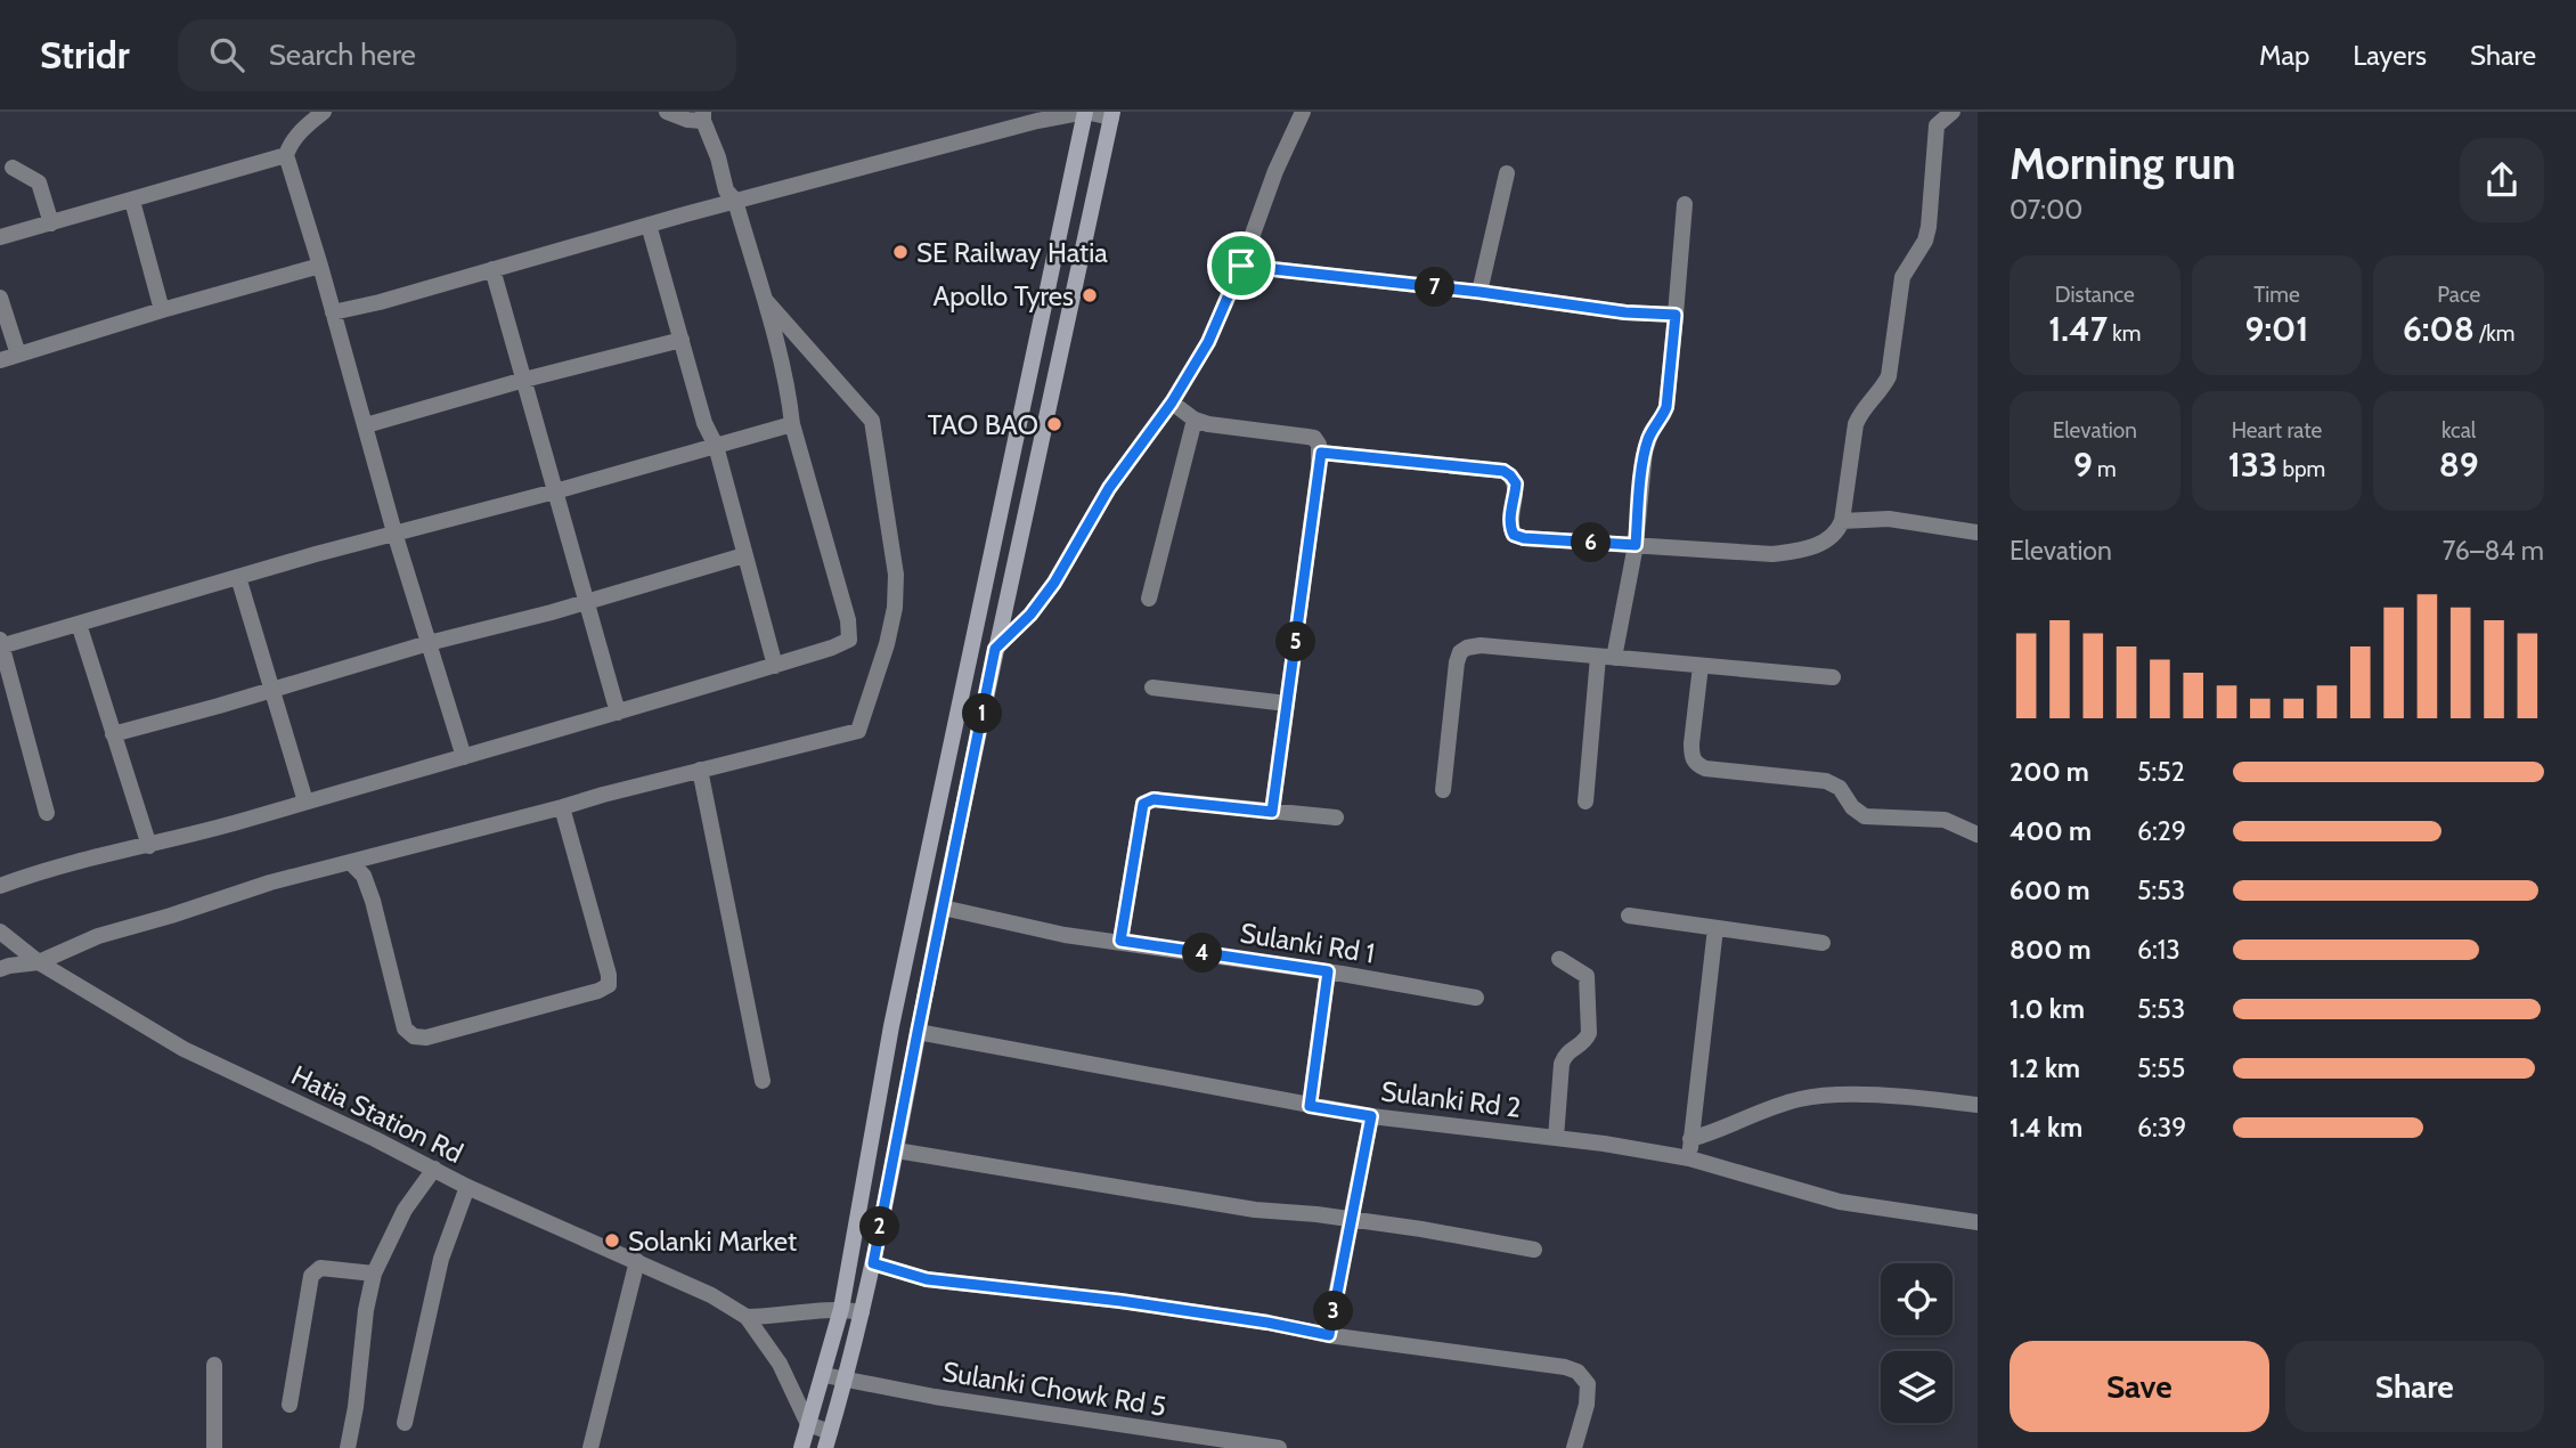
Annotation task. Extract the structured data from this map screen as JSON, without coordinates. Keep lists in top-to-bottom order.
{
  "streets": {
    "street": [
      "Sulanki Rd 1",
      "Sulanki Rd 2",
      "Hatia Station Rd",
      "Sulanki Chowk Rd 5"
    ]
  },
  "places": [
    "SE Railway Hatia",
    "Apollo Tyres",
    "TAO BAO",
    "Solanki Market"
  ],
  "page": {
    "header": "Stridr",
    "search": "Search here",
    "nav": ["Map", "Layers", "Share"],
    "heading": ["Morning run", "07:00"],
    "stats": [
      ["Distance", "1.47 km"],
      ["Time", "9:01"],
      ["Pace", "6:08 /km"],
      ["Elevation", "9 m"],
      ["Heart rate", "133 bpm"],
      ["kcal", "89"]
    ],
    "pins": [
      "7",
      "6",
      "5",
      "1",
      "4",
      "2",
      "3"
    ],
    "chart": ["Elevation", "76–84 m"],
    "list": [
      {
        "name": "200 m",
        "note": "5:52"
      },
      {
        "name": "400 m",
        "note": "6:29"
      },
      {
        "name": "600 m",
        "note": "5:53"
      },
      {
        "name": "800 m",
        "note": "6:13"
      },
      {
        "name": "1.0 km",
        "note": "5:53"
      },
      {
        "name": "1.2 km",
        "note": "5:55"
      },
      {
        "name": "1.4 km",
        "note": "6:39"
      }
    ],
    "buttons": ["Save", "Share"]
  }
}
